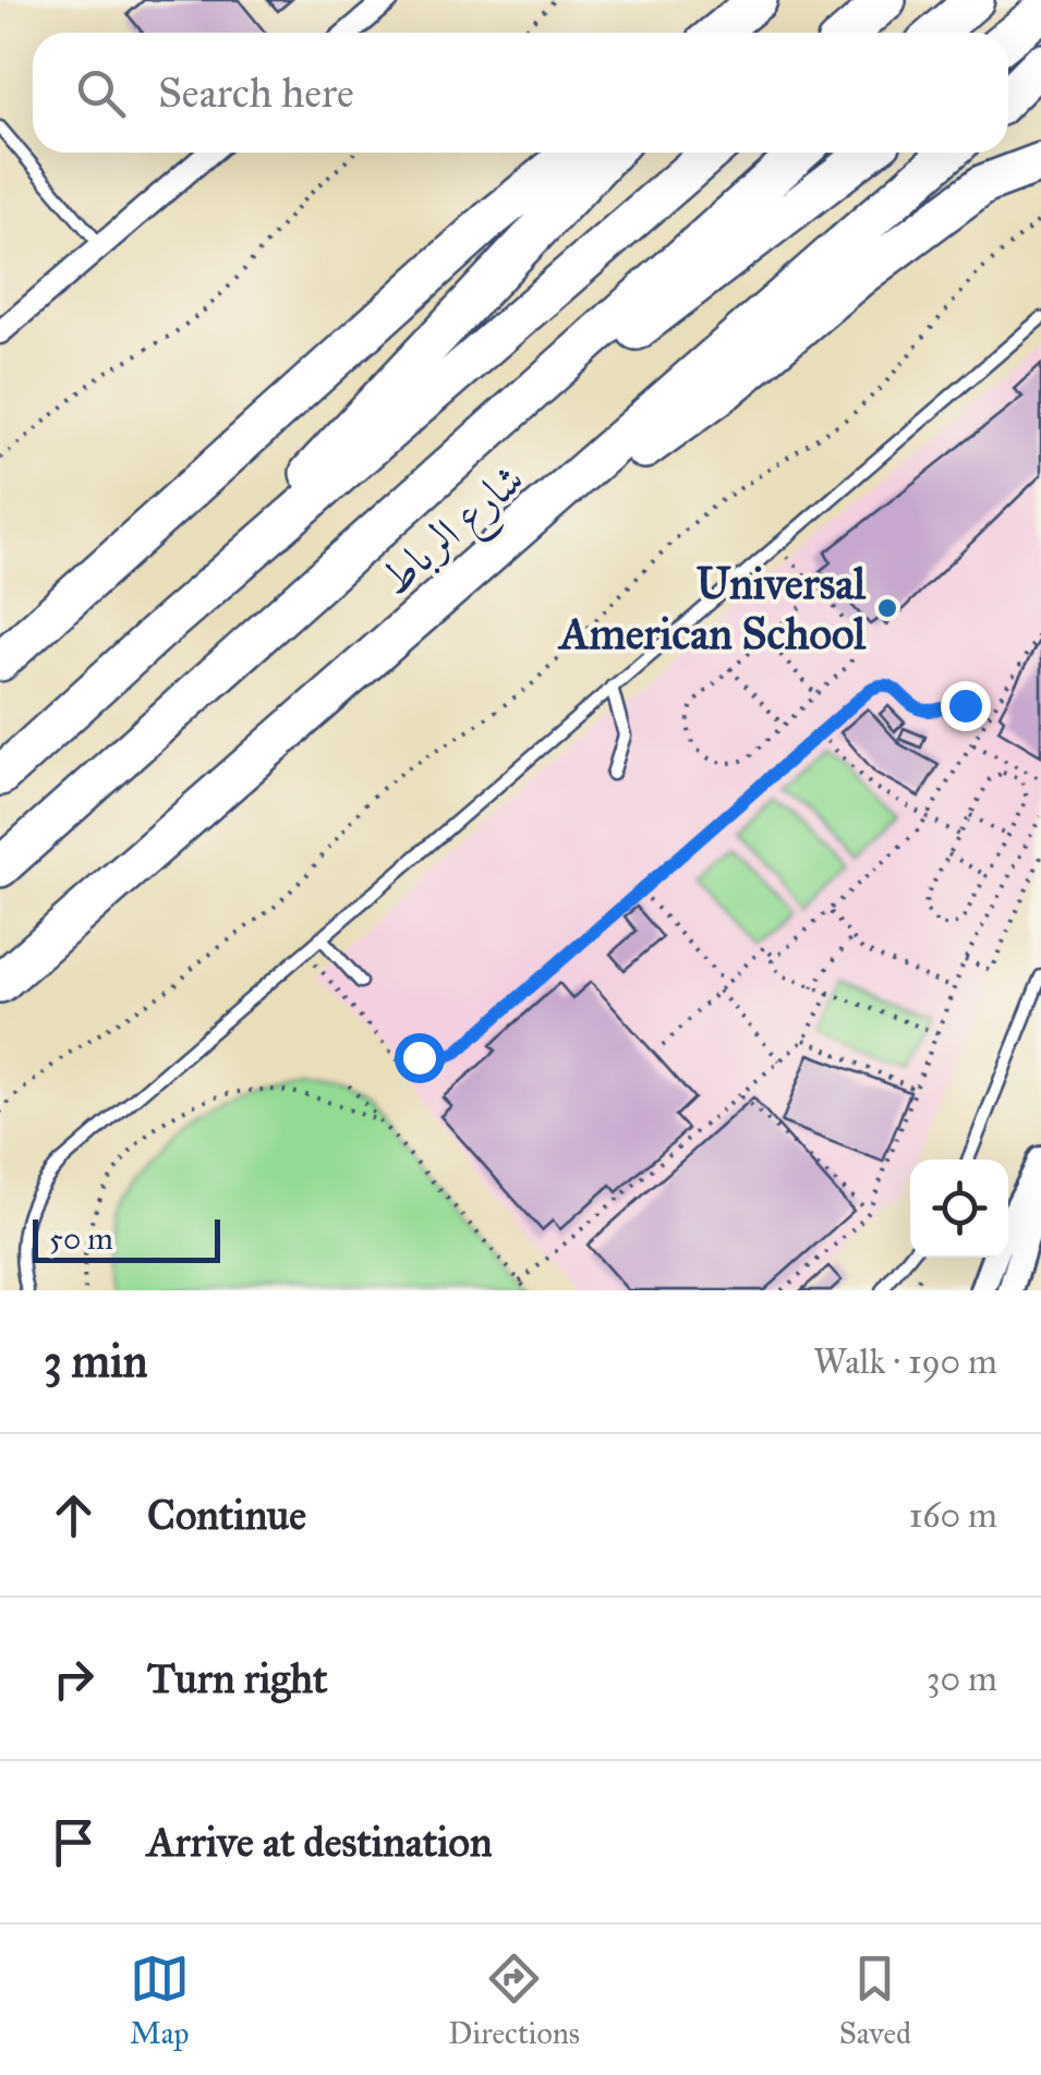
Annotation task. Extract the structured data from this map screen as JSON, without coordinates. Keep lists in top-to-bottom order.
{
  "streets": {
    "highway": ["شارع الرباط"]
  },
  "places": ["Universal American School"],
  "scale_bar": "50 m",
  "page": {
    "search": "Search here",
    "scale": "50 m",
    "heading": ["3 min", "Walk · 190 m"],
    "list": [
      ["Continue", "160 m"],
      ["Turn right", "30 m"],
      "Arrive at destination"
    ],
    "nav": ["Map", "Directions", "Saved"]
  }
}
